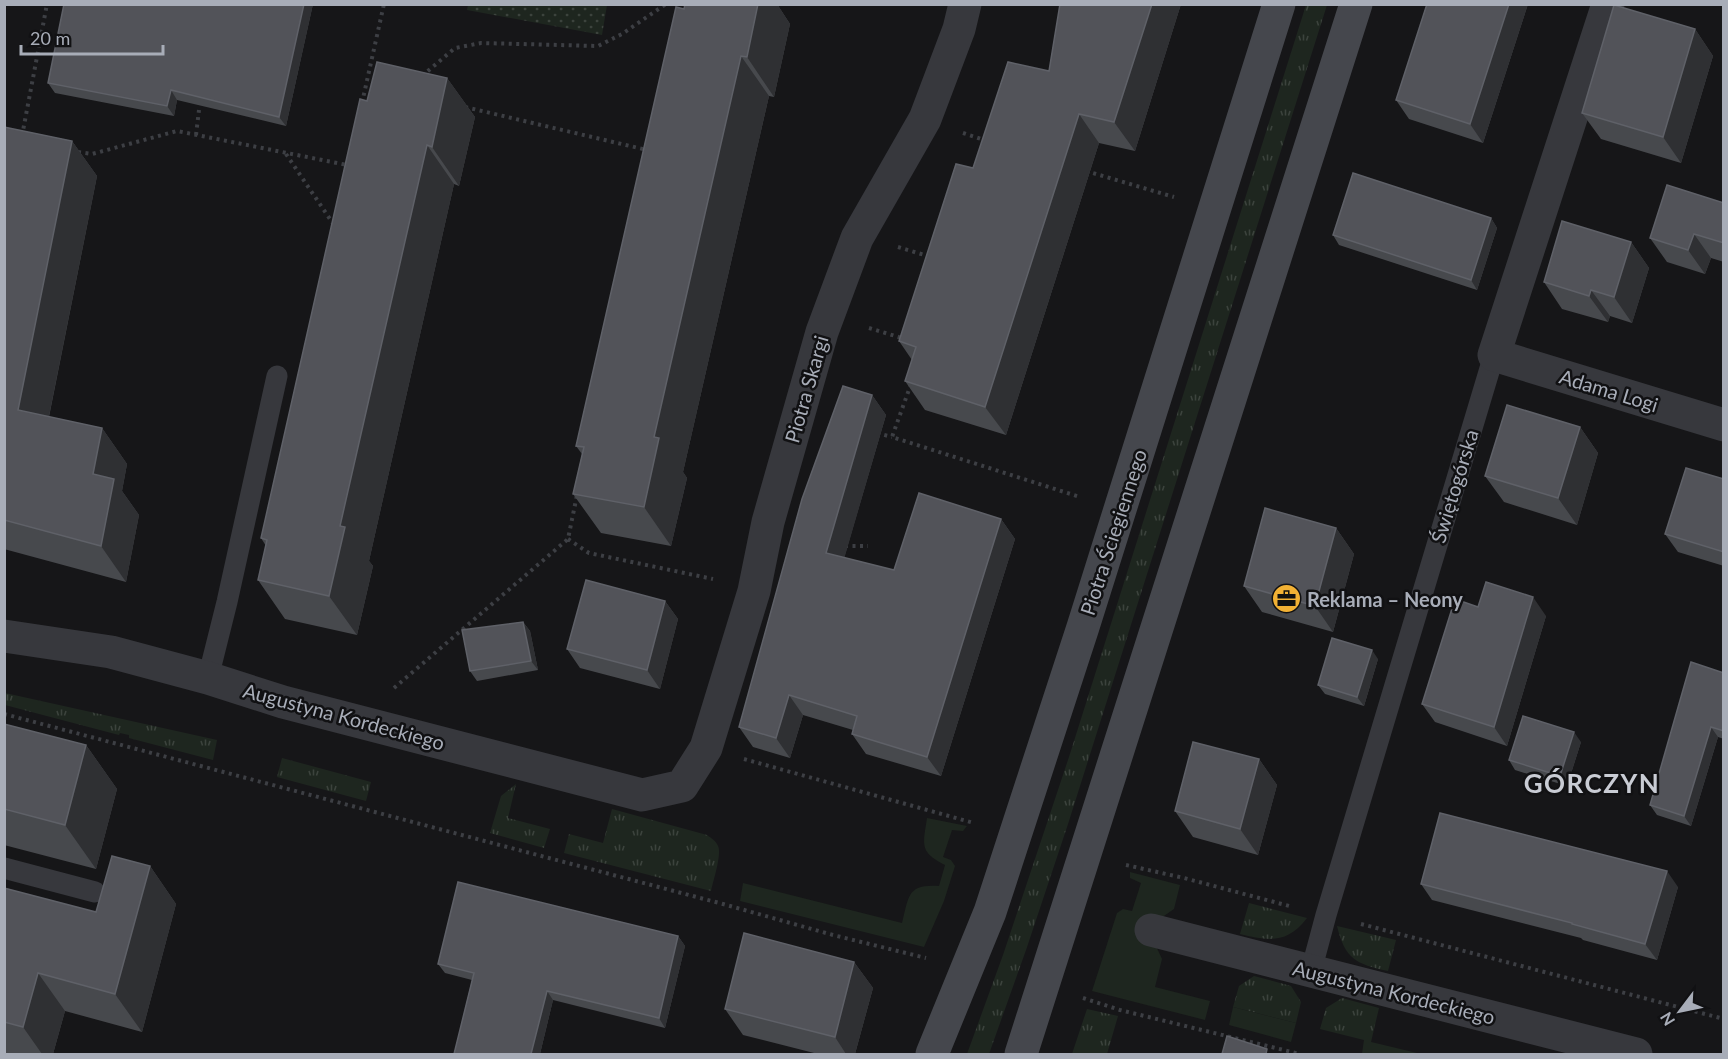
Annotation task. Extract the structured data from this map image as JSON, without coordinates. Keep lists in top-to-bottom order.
{
  "streets": {
    "main road": ["Piotra Ściegiennego"],
    "street": [
      "Piotra Skargi",
      "Adama Logi",
      "Świętogórska",
      "Augustyna Kordeckiego"
    ]
  },
  "crossings": [
    ["Piotra Skargi", "Augustyna Kordeckiego"],
    ["Adama Logi", "Świętogórska"],
    ["Świętogórska", "Augustyna Kordeckiego"]
  ],
  "districts": ["GÓRCZYN"],
  "places": {
    "office": ["Reklama – Neony"]
  },
  "scale_bar": "20 m",
  "north": "bottom left"
}
